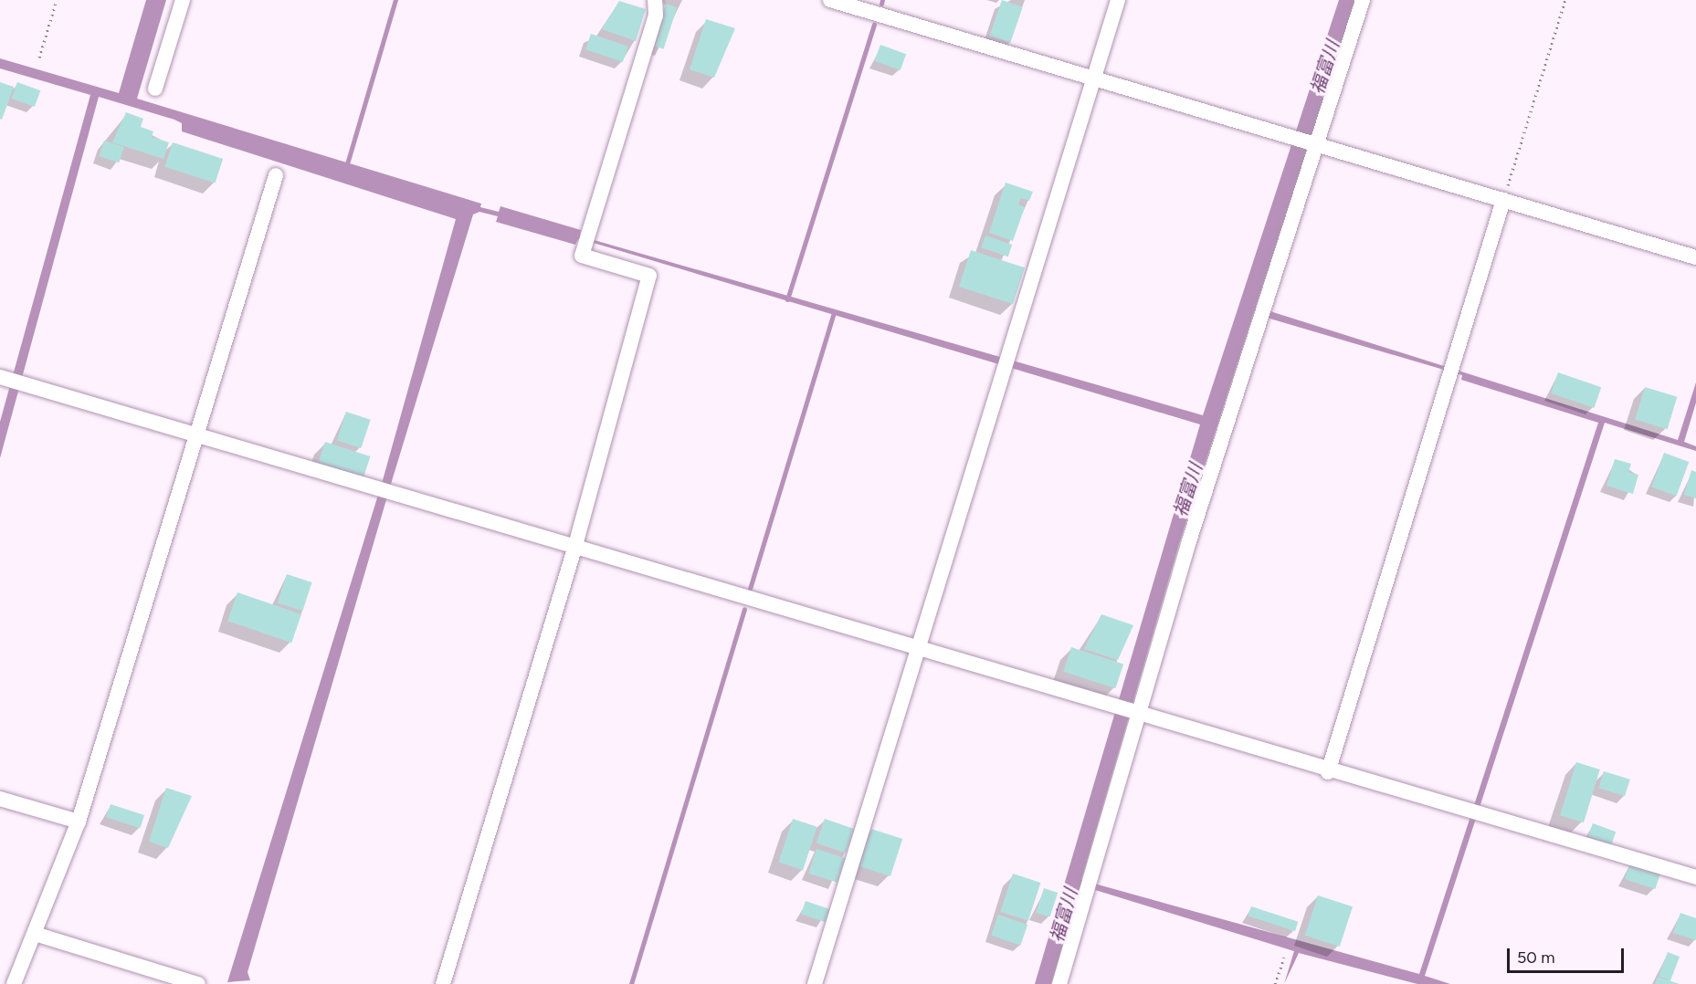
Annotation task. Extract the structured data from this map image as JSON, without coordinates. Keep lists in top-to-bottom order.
{
  "water": ["福富川"],
  "scale_bar": "50 m"
}
